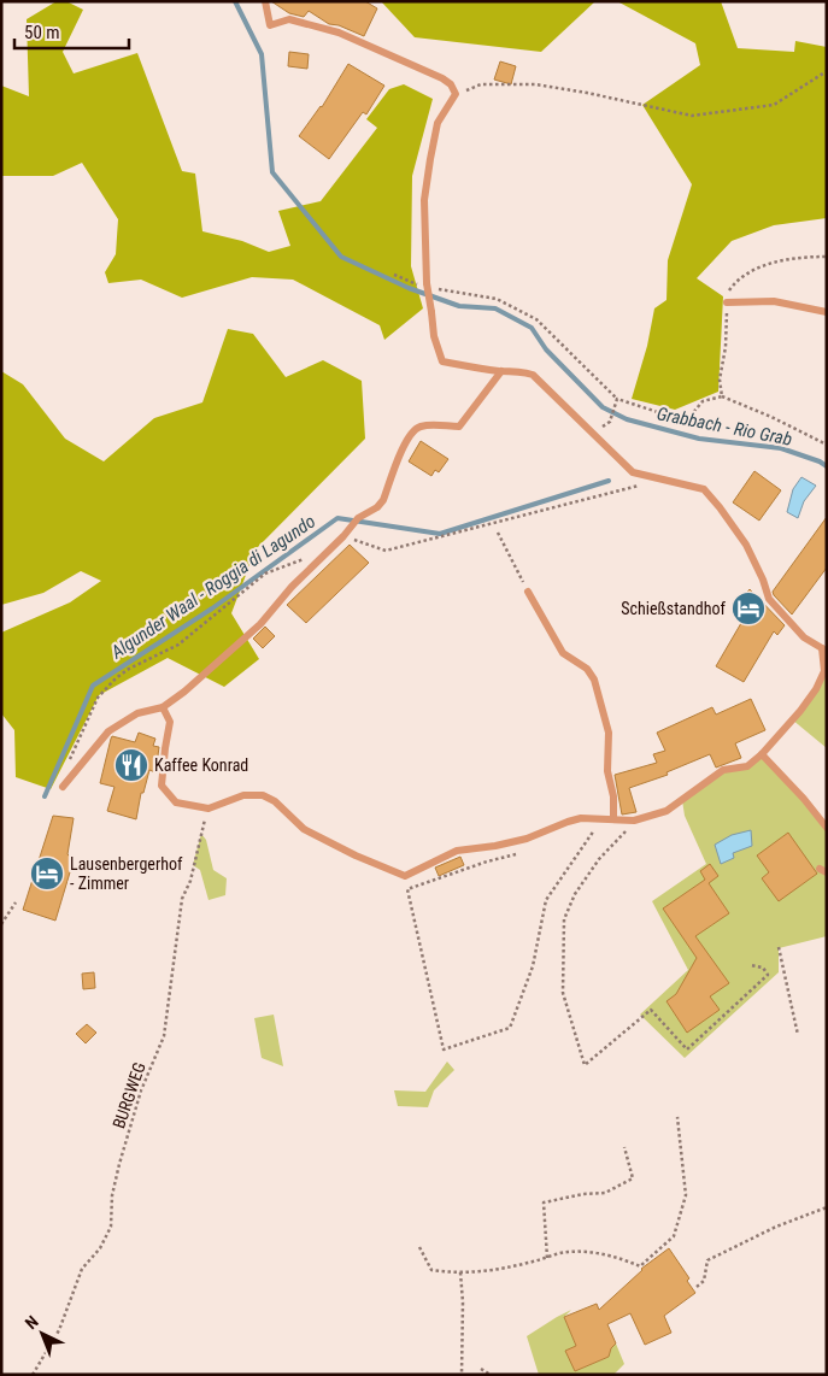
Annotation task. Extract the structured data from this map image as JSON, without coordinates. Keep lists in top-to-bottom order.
{
  "streets": {
    "path": ["BURGWEG"]
  },
  "water": ["Grabbach - Rio Grab", "Algunder Waal - Roggia di Lagundo"],
  "places": {
    "hotel": ["Schießstandhof", "Lausenbergerhof - Zimmer"],
    "restaurant": ["Kaffee Konrad"]
  },
  "scale_bar": "50 m",
  "north": "top left"
}
